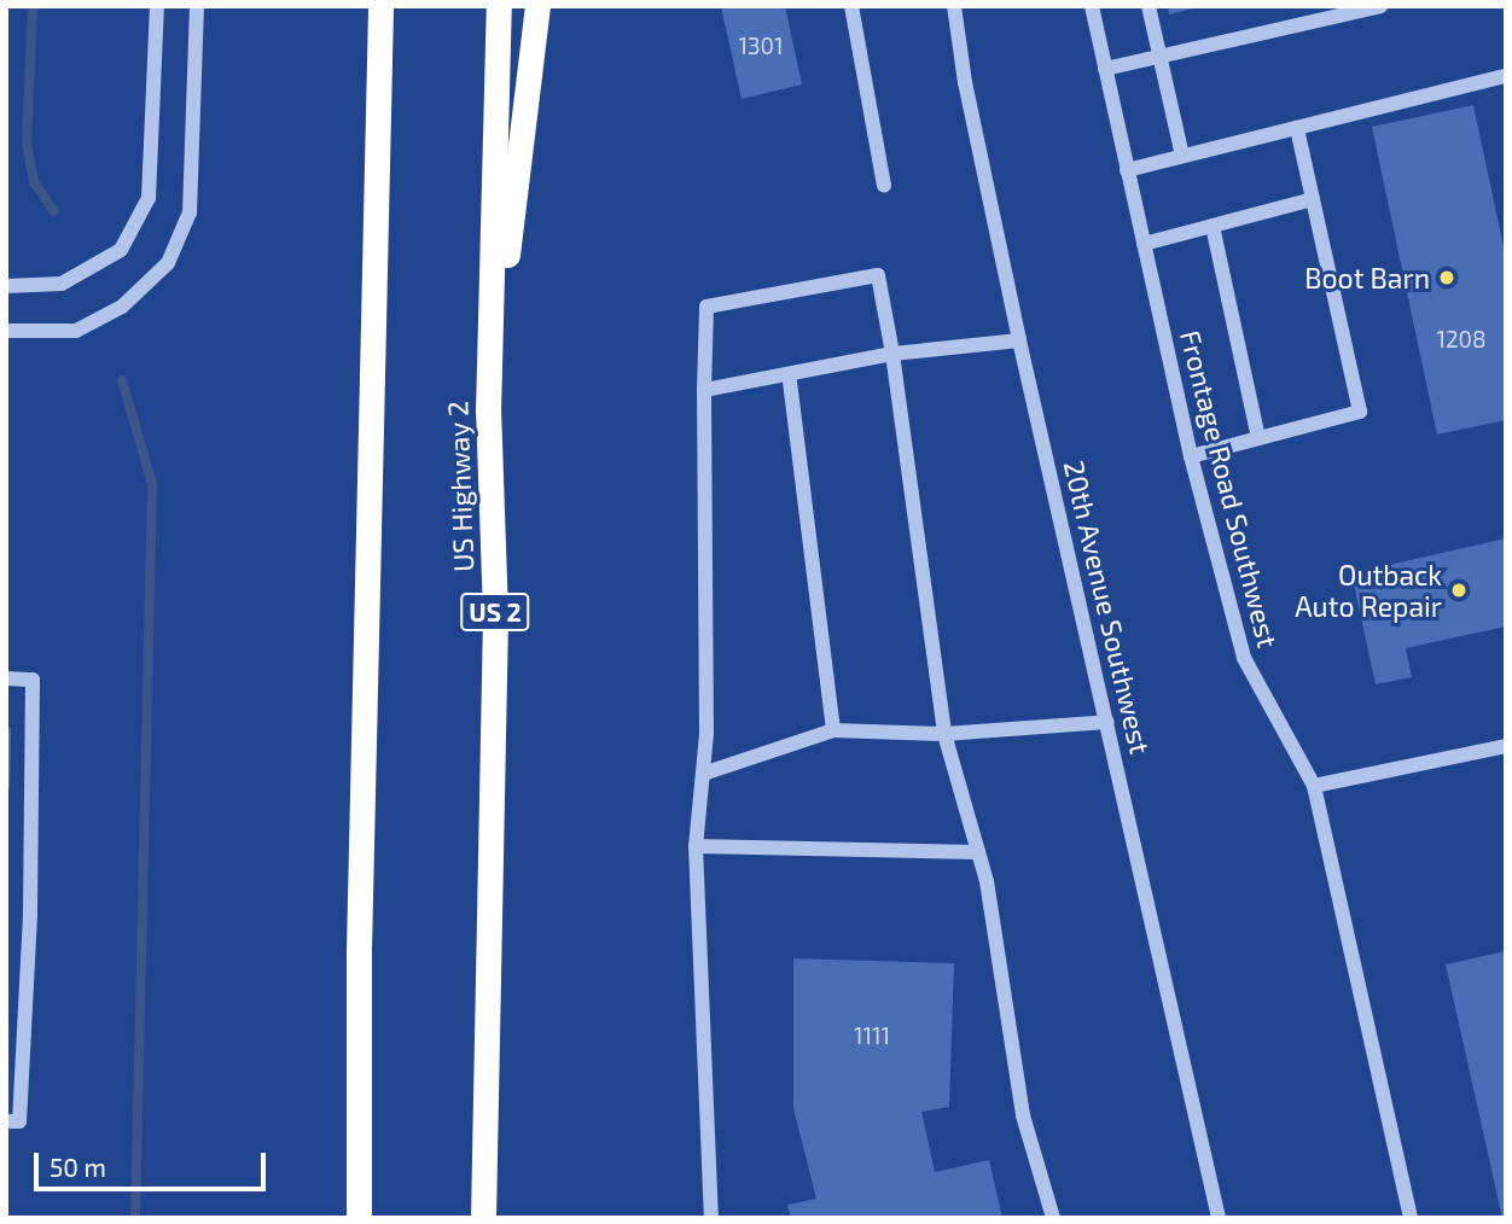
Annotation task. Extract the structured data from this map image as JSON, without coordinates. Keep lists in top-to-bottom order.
{
  "streets": {
    "highway": ["US Highway 2", "US 2"],
    "street": ["Frontage Road Southwest", "20th Avenue Southwest"]
  },
  "places": ["Boot Barn", "Outback Auto Repair"],
  "house_numbers": ["1301", "1208", "1111"],
  "scale_bar": "50 m"
}
